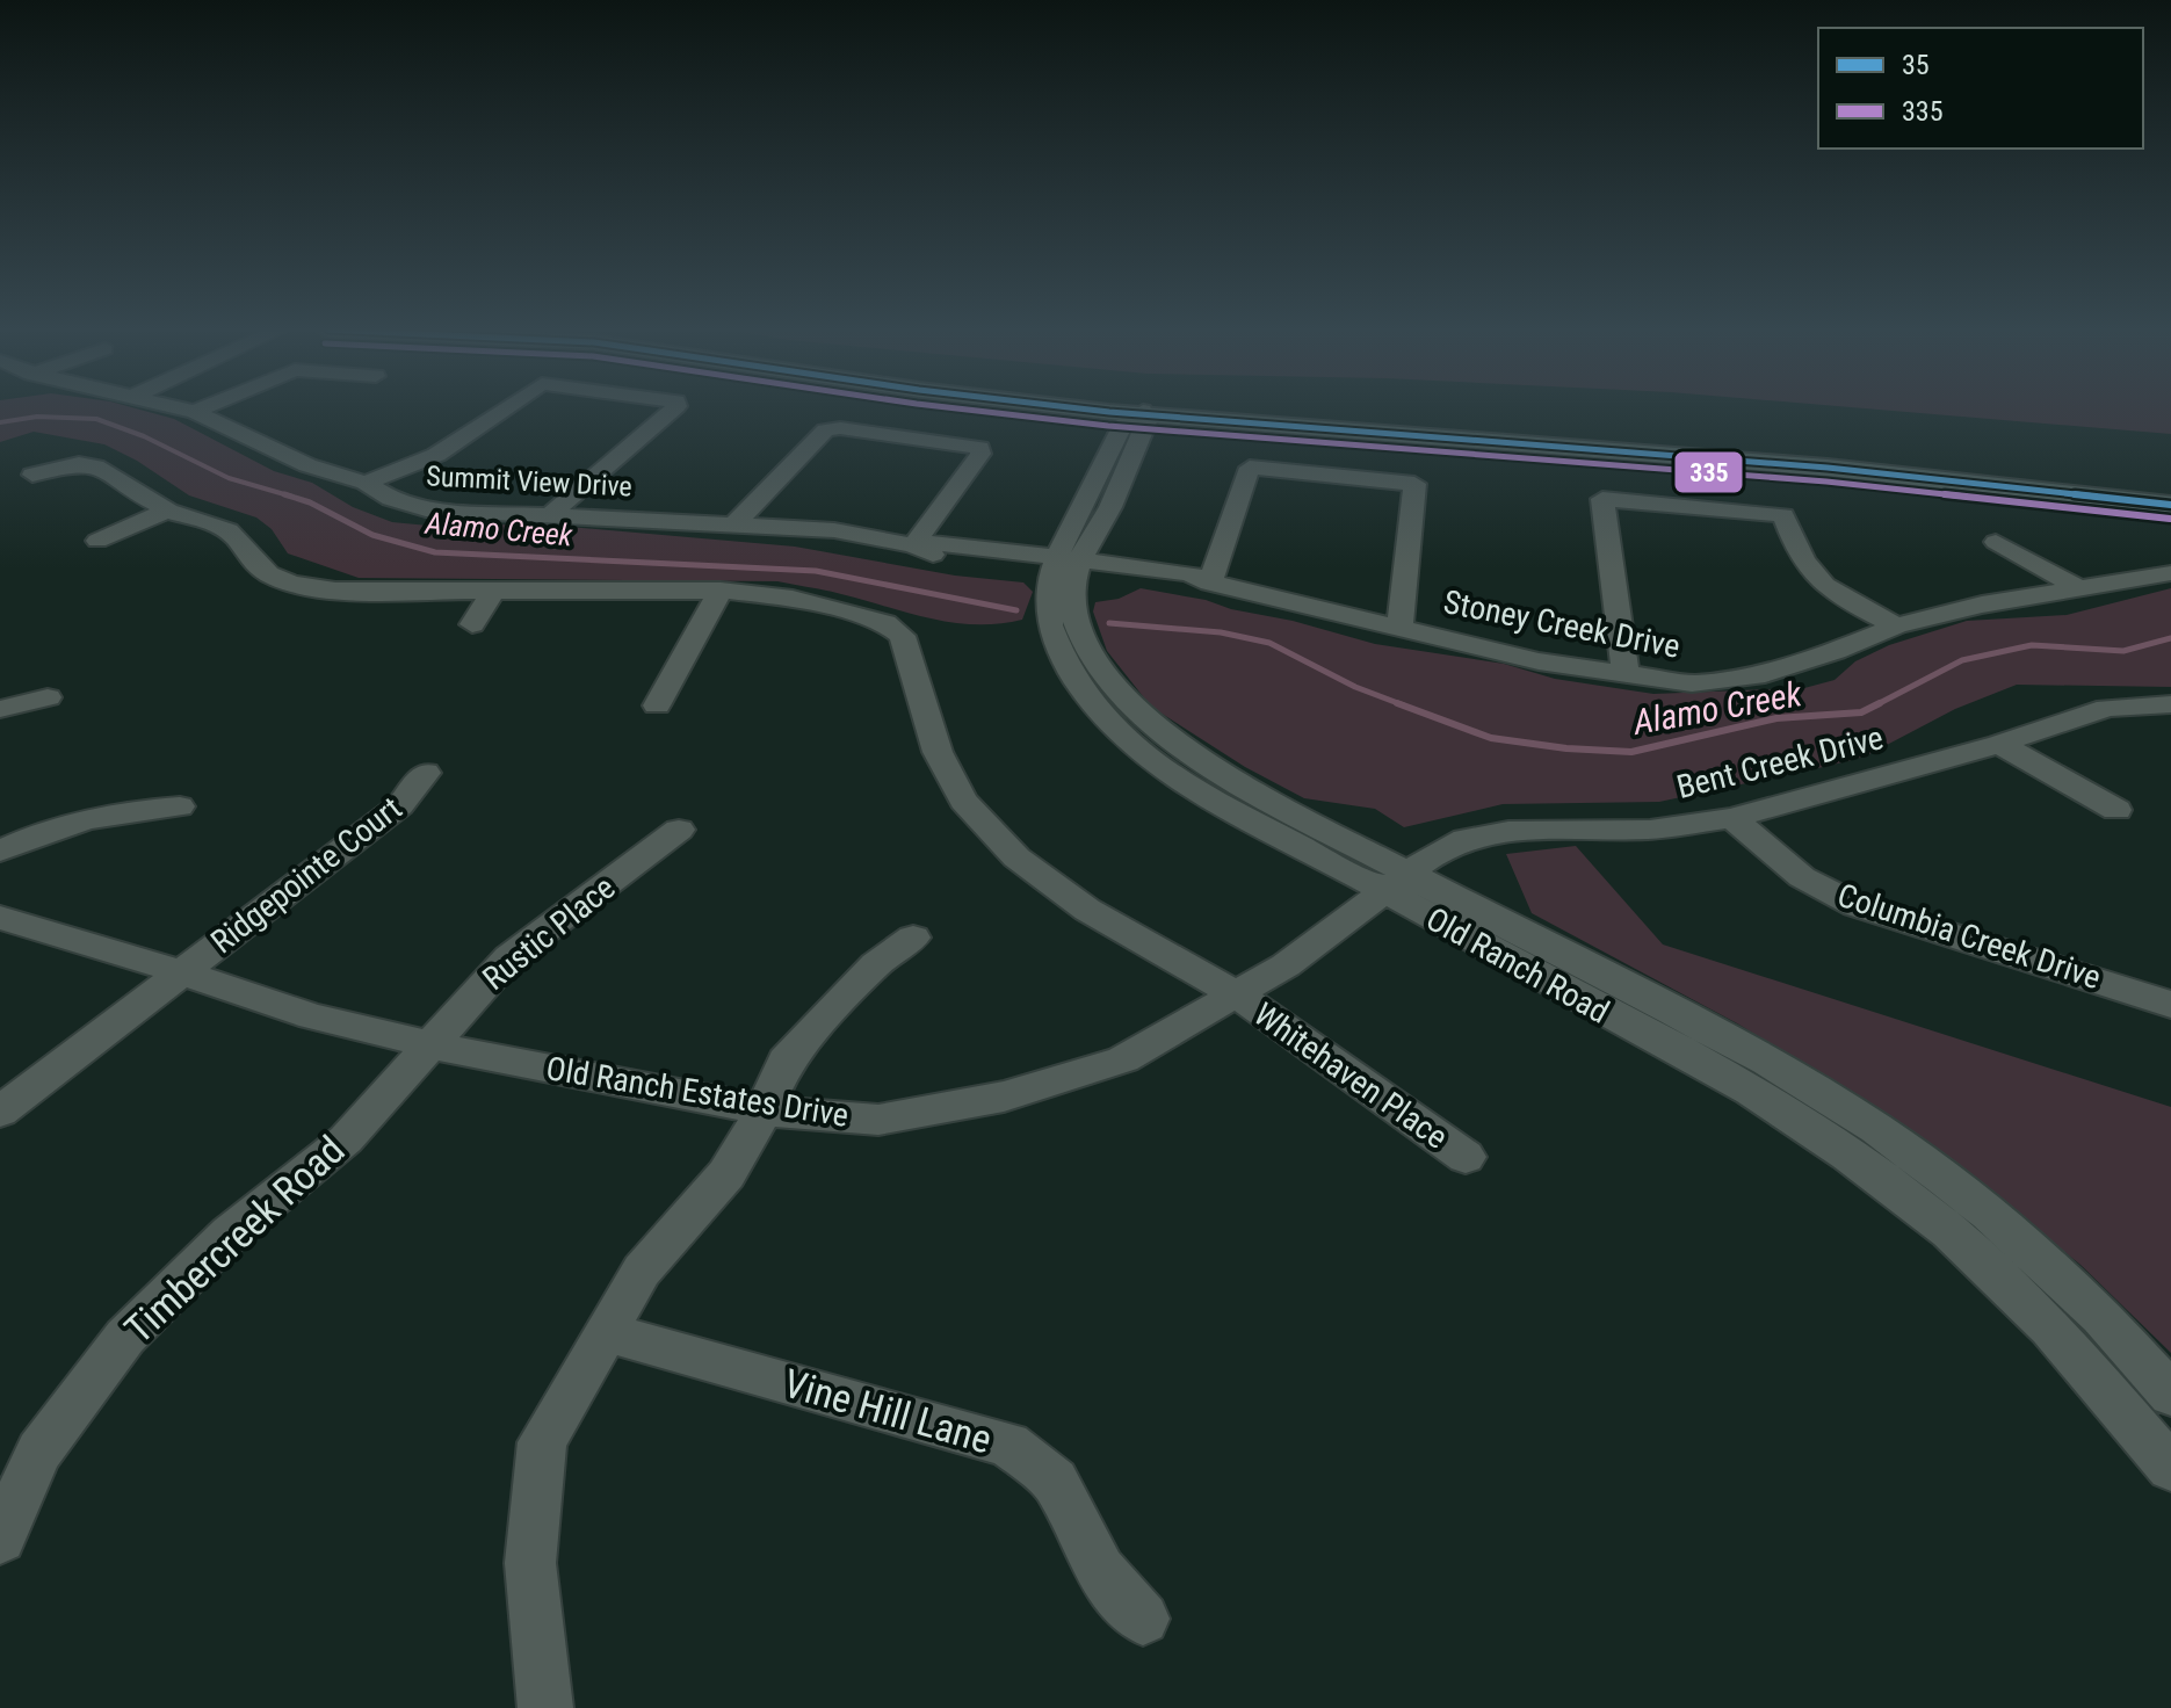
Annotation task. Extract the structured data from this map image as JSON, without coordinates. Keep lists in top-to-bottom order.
{
  "streets": {
    "street": [
      "Summit View Drive",
      "Stoney Creek Drive",
      "Bent Creek Drive",
      "Ridgepointe Court",
      "Rustic Place",
      "Columbia Creek Drive",
      "Old Ranch Road",
      "Whitehaven Place",
      "Old Ranch Estates Drive",
      "Timbercreek Road",
      "Vine Hill Lane"
    ]
  },
  "crossings": [
    ["Summit View Drive", "Stoney Creek Drive"],
    ["Summit View Drive", "Old Ranch Road"],
    ["Stoney Creek Drive", "Old Ranch Road"],
    ["Bent Creek Drive", "Columbia Creek Drive"],
    ["Bent Creek Drive", "Old Ranch Road"],
    ["Bent Creek Drive", "Old Ranch Estates Drive"],
    ["Ridgepointe Court", "Old Ranch Estates Drive"],
    ["Rustic Place", "Old Ranch Estates Drive"],
    ["Rustic Place", "Timbercreek Road"],
    ["Old Ranch Road", "Old Ranch Estates Drive"],
    ["Whitehaven Place", "Old Ranch Estates Drive"],
    ["Old Ranch Estates Drive", "Timbercreek Road"]
  ],
  "water": ["Alamo Creek"],
  "lines": ["transit line 35", "transit line 335"],
  "legend": ["35", "335"]
}
